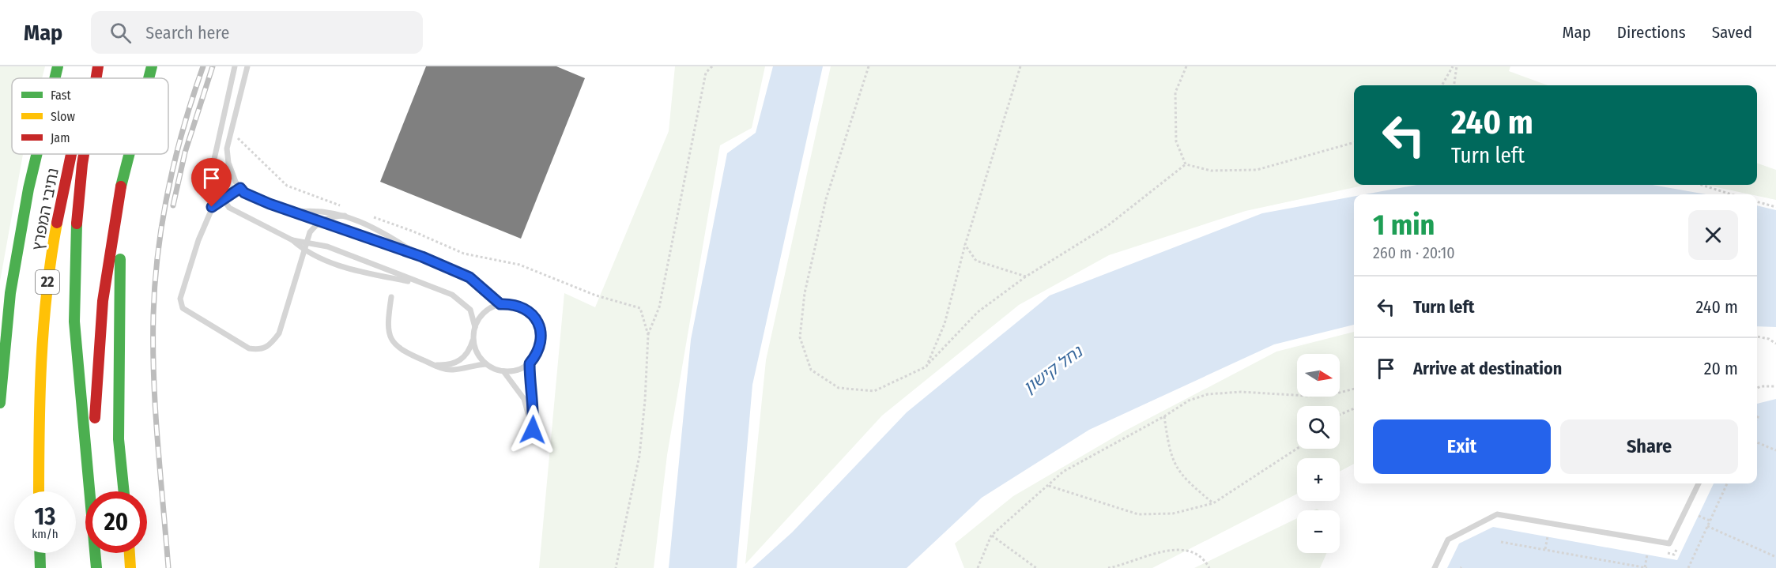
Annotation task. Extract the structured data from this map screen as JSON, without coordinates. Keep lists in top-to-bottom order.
{
  "streets": {
    "highway": ["נתיבי המפרץ", "22"]
  },
  "water": ["נחל קישון"],
  "legend": ["Fast", "Slow", "Jam"],
  "north": "right",
  "page": {
    "header": "Map",
    "search": "Search here",
    "nav": ["Map", "Directions", "Saved"],
    "turn": ["240 m", "Turn left"],
    "heading": ["1 min", "260 m · 20:10"],
    "list": [
      {
        "name": "Turn left",
        "value": "240 m"
      },
      {
        "name": "Arrive at destination",
        "value": "20 m"
      }
    ],
    "map_buttons": ["+", "−"],
    "buttons": ["Exit", "Share"],
    "speed": "13 km/h",
    "limit": "20"
  }
}
